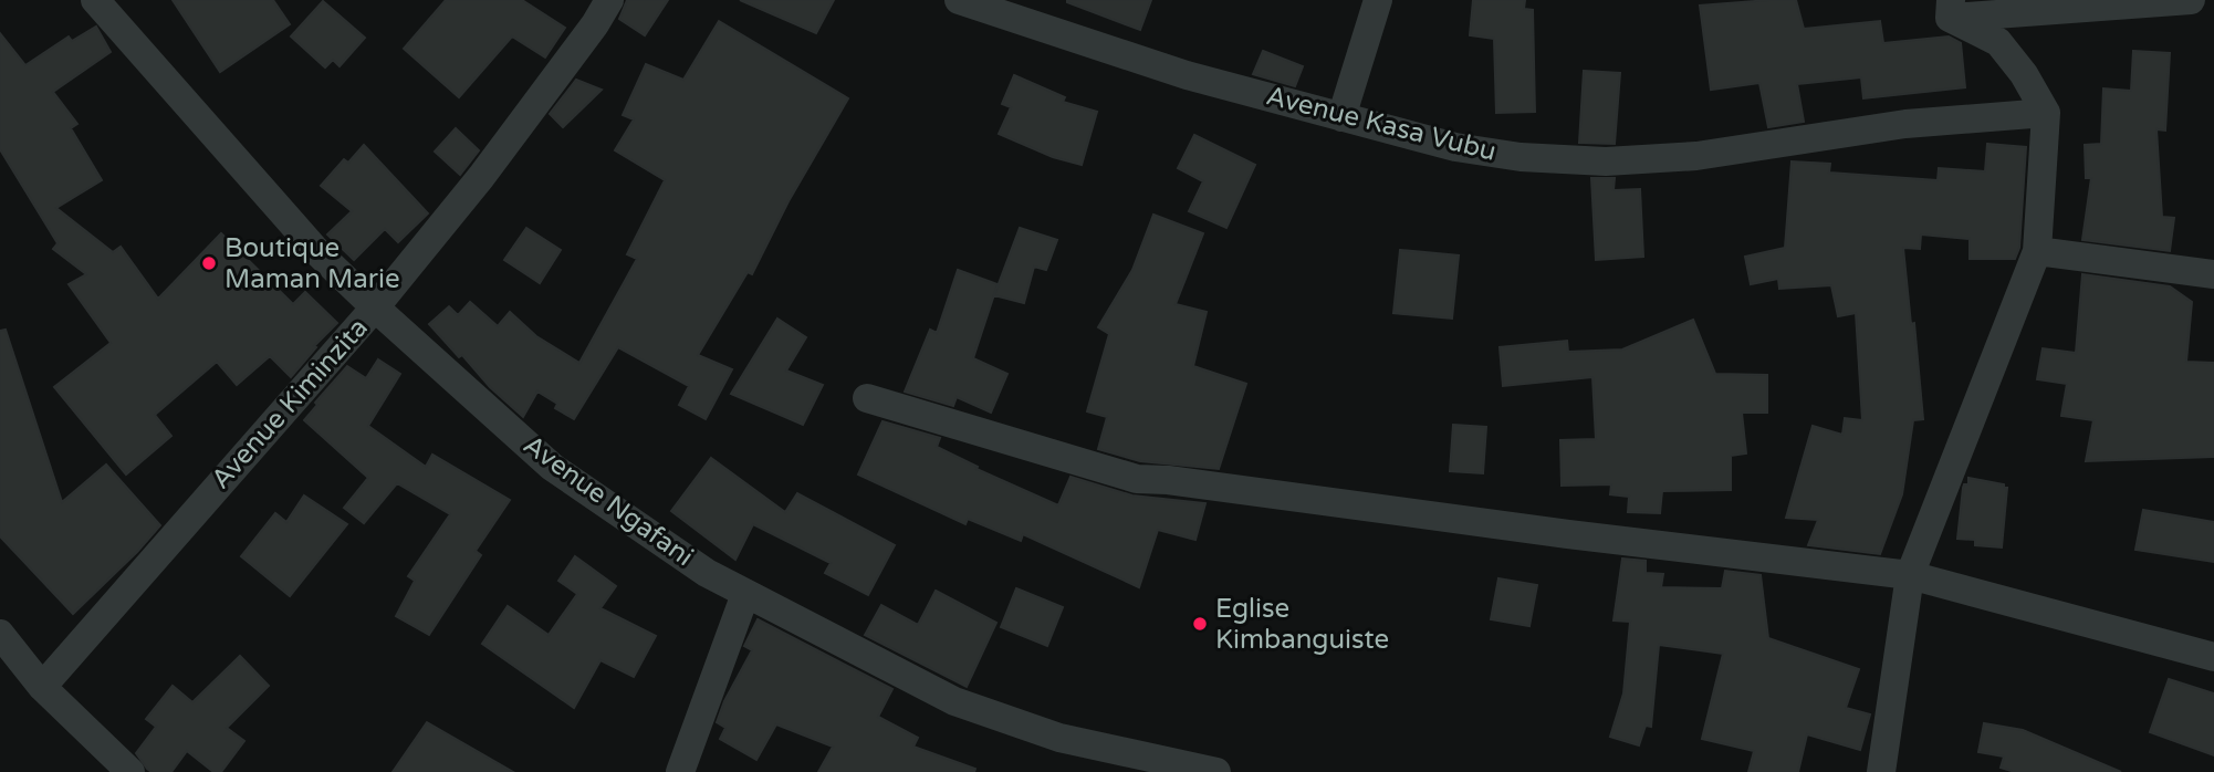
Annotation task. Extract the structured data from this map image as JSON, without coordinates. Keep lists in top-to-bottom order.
{
  "streets": {
    "street": ["Avenue Kasa Vubu", "Avenue Kiminzita", "Avenue Ngafani"]
  },
  "crossings": [
    ["Avenue Kiminzita", "Avenue Ngafani"]
  ],
  "places": ["Boutique Maman Marie", "Eglise Kimbanguiste"]
}
